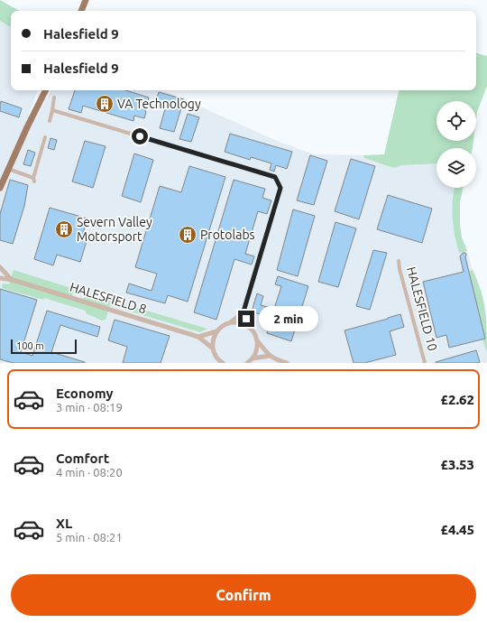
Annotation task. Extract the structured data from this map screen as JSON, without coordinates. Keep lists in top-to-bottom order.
{
  "streets": {
    "street": ["HALESFIELD 8", "HALESFIELD 10"]
  },
  "places": {
    "building": ["VA Technology", "Severn Valley Motorsport", "Protolabs"]
  },
  "scale_bar": "100 m",
  "page": {
    "banner": ["Halesfield 9", "Halesfield 9"],
    "bubble": "2 min",
    "scale": "100 m",
    "list": [
      {
        "name": "Economy",
        "note": "3 min · 08:19",
        "value": "£2.62"
      },
      {
        "name": "Comfort",
        "note": "4 min · 08:20",
        "value": "£3.53"
      },
      {
        "name": "XL",
        "note": "5 min · 08:21",
        "value": "£4.45"
      }
    ],
    "buttons": "Confirm"
  }
}
